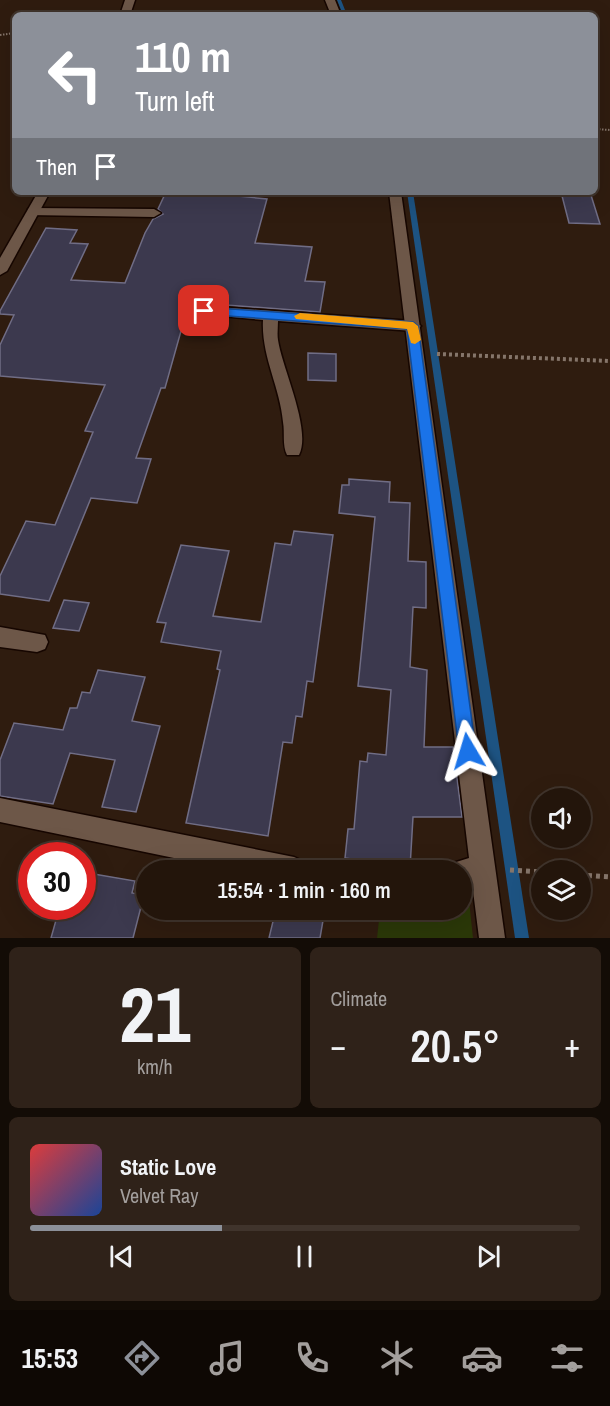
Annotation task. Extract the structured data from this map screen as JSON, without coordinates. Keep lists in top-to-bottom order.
{
  "page": {
    "turn": ["110 m", "Turn left"],
    "then": "Then",
    "limit": "30",
    "trip": "15:54 · 1 min · 160 m",
    "tile": [
      ["21", "km/h"],
      "Climate"
    ],
    "heat": ["−", "20.5°", "+"],
    "song": ["Static Love", "Velvet Ray"],
    "tabs": "15:53"
  }
}
